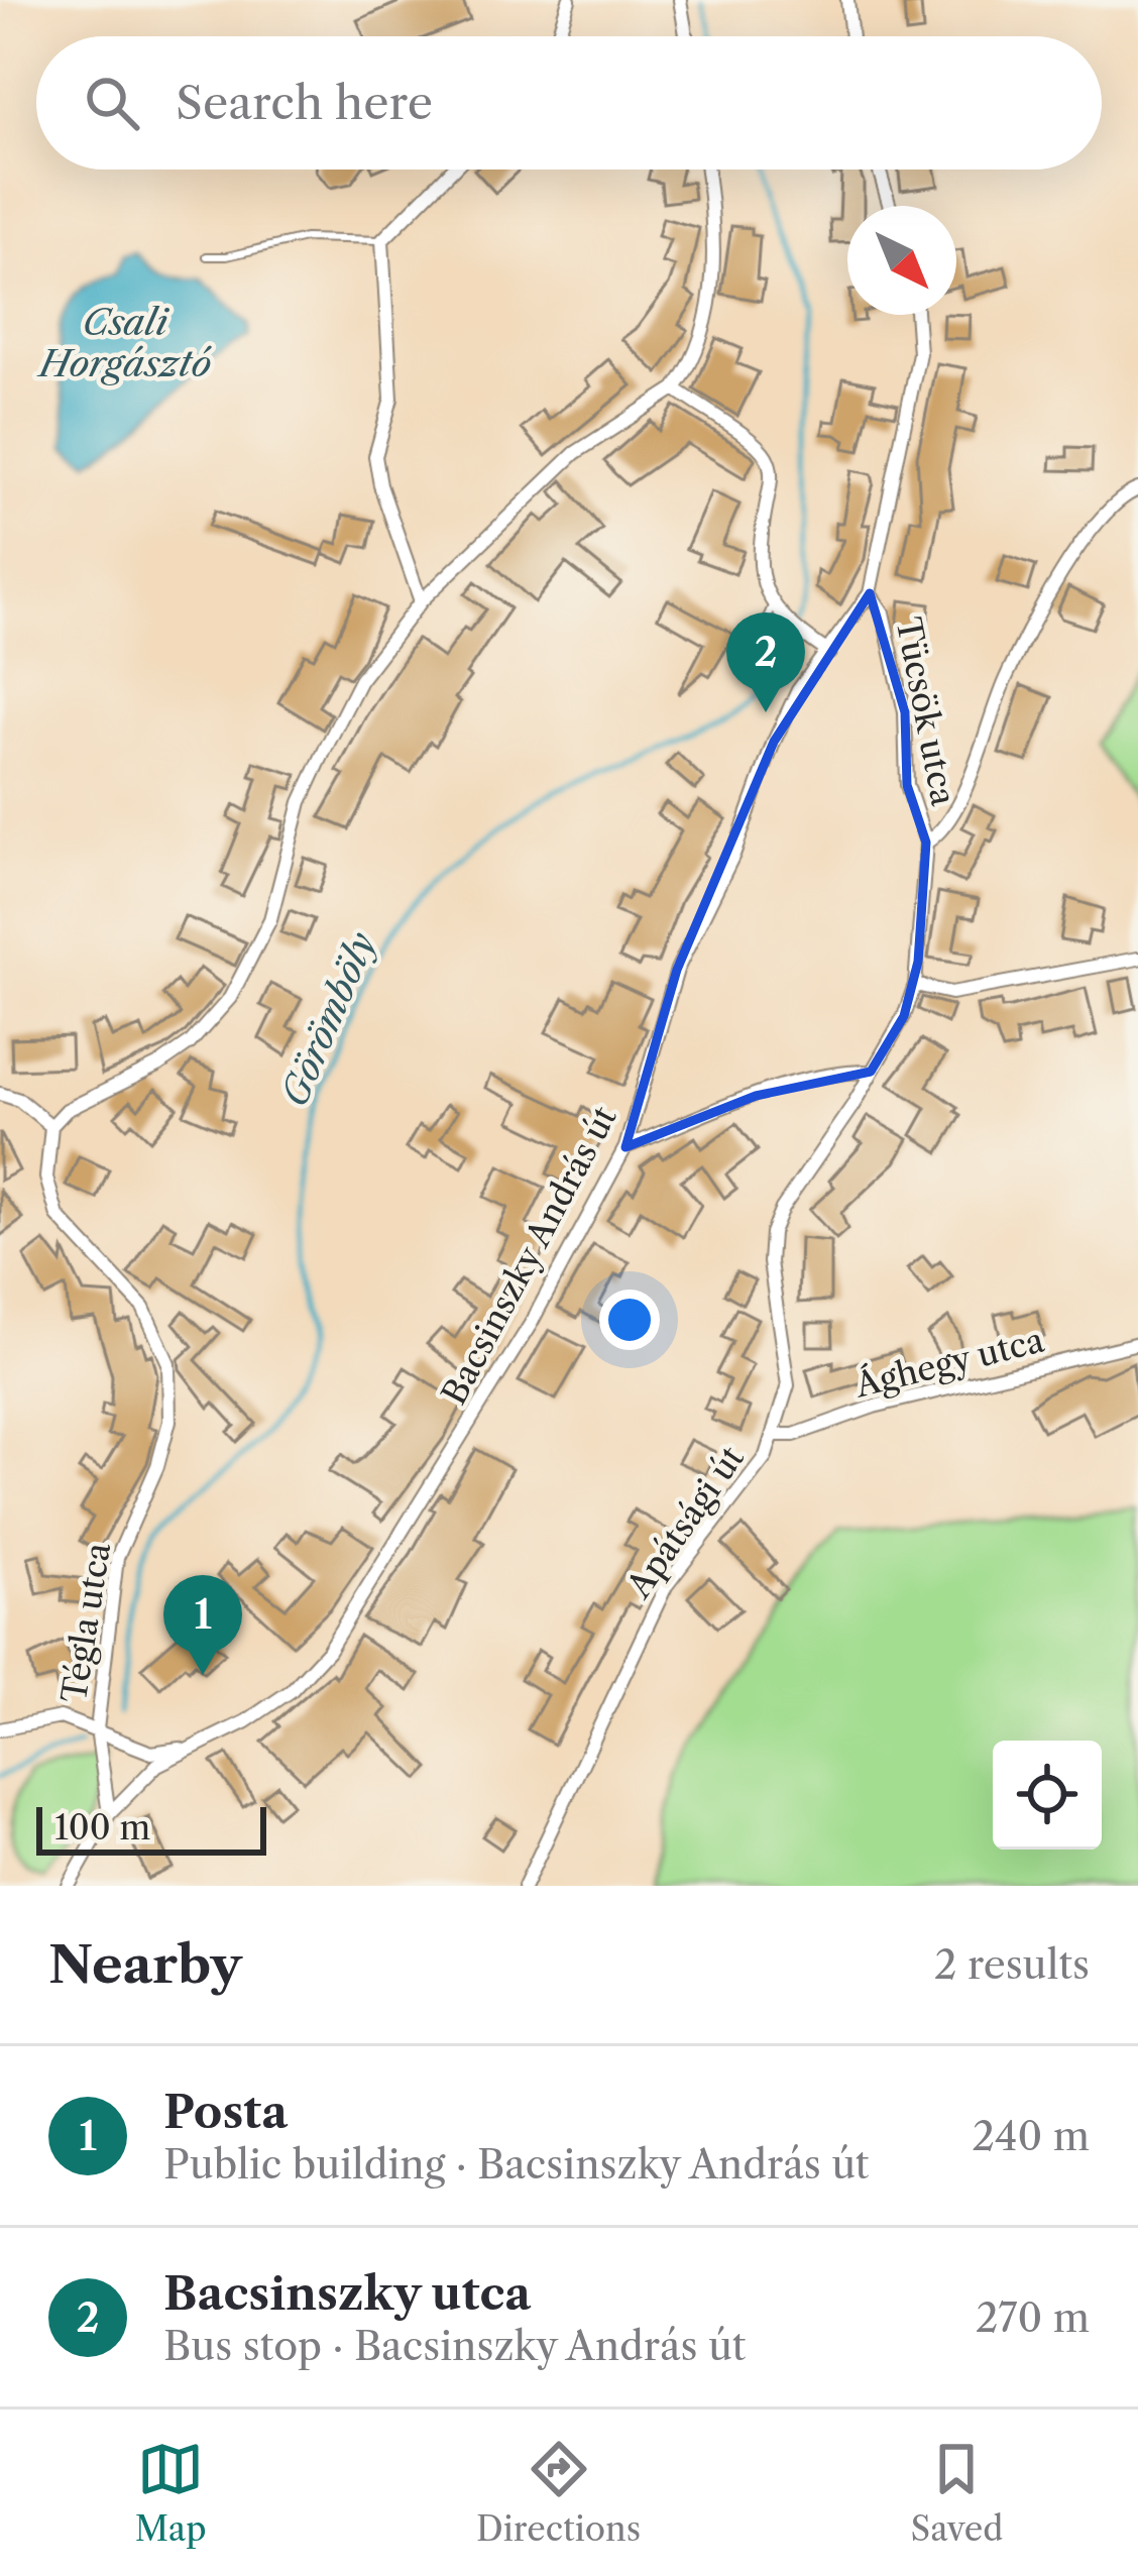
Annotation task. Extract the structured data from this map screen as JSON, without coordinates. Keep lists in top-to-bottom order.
{
  "streets": {
    "street": [
      "Tücsök utca",
      "Bacsinszky András út",
      "Ághegy utca",
      "Apátsági út",
      "Tégla utca"
    ]
  },
  "crossings": [
    ["Tücsök utca", "Bacsinszky András út"],
    ["Tücsök utca", "Apátsági út"],
    ["Bacsinszky András út", "Tégla utca"],
    ["Ághegy utca", "Apátsági út"]
  ],
  "water": ["Csali Horgásztó", "Görömböly"],
  "scale_bar": "100 m",
  "north": "bottom right",
  "page": {
    "search": "Search here",
    "pins": ["2", "1"],
    "scale": "100 m",
    "heading": ["Nearby", "2 results"],
    "list": [
      {
        "mark": "1",
        "name": "Posta",
        "note": "Public building · Bacsinszky András út",
        "value": "240 m"
      },
      {
        "mark": "2",
        "name": "Bacsinszky utca",
        "note": "Bus stop · Bacsinszky András út",
        "value": "270 m"
      }
    ],
    "nav": ["Map", "Directions", "Saved"]
  }
}
